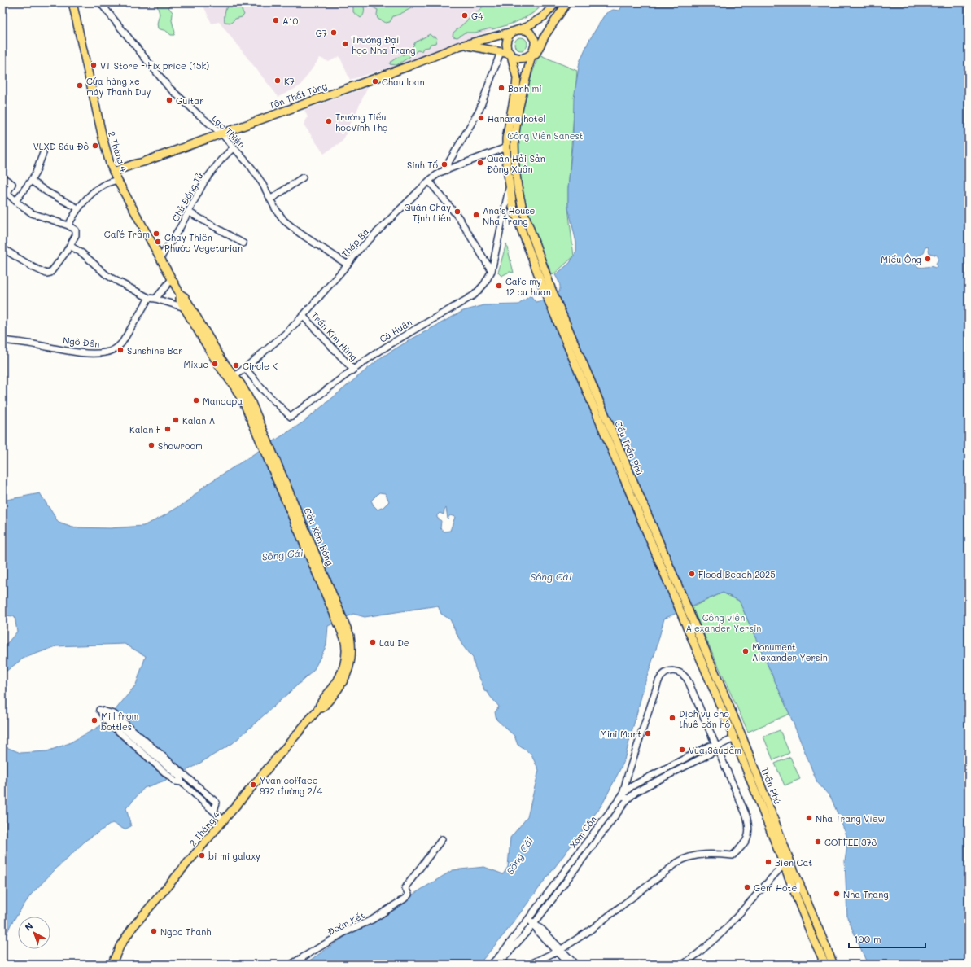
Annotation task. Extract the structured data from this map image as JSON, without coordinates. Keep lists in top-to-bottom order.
{
  "streets": {
    "main road": [
      "Tôn Thất Tùng",
      "2 Tháng 4",
      "Cầu Trần Phú",
      "Cầu Xóm Bóng",
      "Trần Phú"
    ],
    "street": [
      "Lạc Thiện",
      "Chử Đồng Tử",
      "Tháp Bà",
      "Cù Huân",
      "Trần Kim Hùng",
      "Ngô Đến",
      "Xóm Cồn",
      "Đoàn Kết"
    ]
  },
  "crossings": [
    ["Tôn Thất Tùng", "Lạc Thiện"],
    ["Tôn Thất Tùng", "2 Tháng 4"],
    ["Lạc Thiện", "Chử Đồng Tử"],
    ["Lạc Thiện", "Tháp Bà"],
    ["2 Tháng 4", "Chử Đồng Tử"],
    ["2 Tháng 4", "Tháp Bà"],
    ["2 Tháng 4", "Ngô Đến"],
    ["2 Tháng 4", "Cầu Xóm Bóng"],
    ["Tháp Bà", "Cù Huân"],
    ["Tháp Bà", "Trần Kim Hùng"],
    ["Cù Huân", "Trần Kim Hùng"],
    ["Cầu Trần Phú", "Trần Phú"],
    ["Trần Phú", "Xóm Cồn"]
  ],
  "water": ["Sông Cái"],
  "parks": ["Công Viên Sanest", "Công viên Alexander Yersin"],
  "places": [
    "G4",
    "A10",
    "G7",
    "Trường Đại học Nha Trang",
    "VT Store - Fix price (15k)",
    "K7",
    "Chau loan",
    "Cửa hàng xe máy Thanh Duy",
    "Banh mi",
    "Guitar",
    "Hanana hotel",
    "Trường Tiểu họcVĩnh Thọ",
    "VLXD Sáu Đô",
    "Quán Hải Sản Đông Xuân",
    "Sinh Tố",
    "Quán Chay Tịnh Liên",
    "Ana's House Nha Trang",
    "Café Trâm",
    "Chay Thiên Phước Vegetarian",
    "Miếu Ông",
    "Cafe my 12 cu huan",
    "Sunshine Bar",
    "Mixue",
    "Circle K",
    "Mandapa",
    "Kalan A",
    "Kalan F",
    "Showroom",
    "Flood Beach 2025",
    "Lau De",
    "Monument Alexander Yersin",
    "Dịch vụ cho thuê căn hộ",
    "Mill from bottles",
    "Mini Mart",
    "Vua Sáudâm",
    "Yvan coffaee 972 đường 2/4",
    "Nha Trang View",
    "COFFEE 378",
    "bi mi galaxy",
    "Bien Cat",
    "Gem Hotel",
    "Nha Trang",
    "Ngoc Thanh"
  ],
  "scale_bar": "100 m",
  "north": "top left"
}
